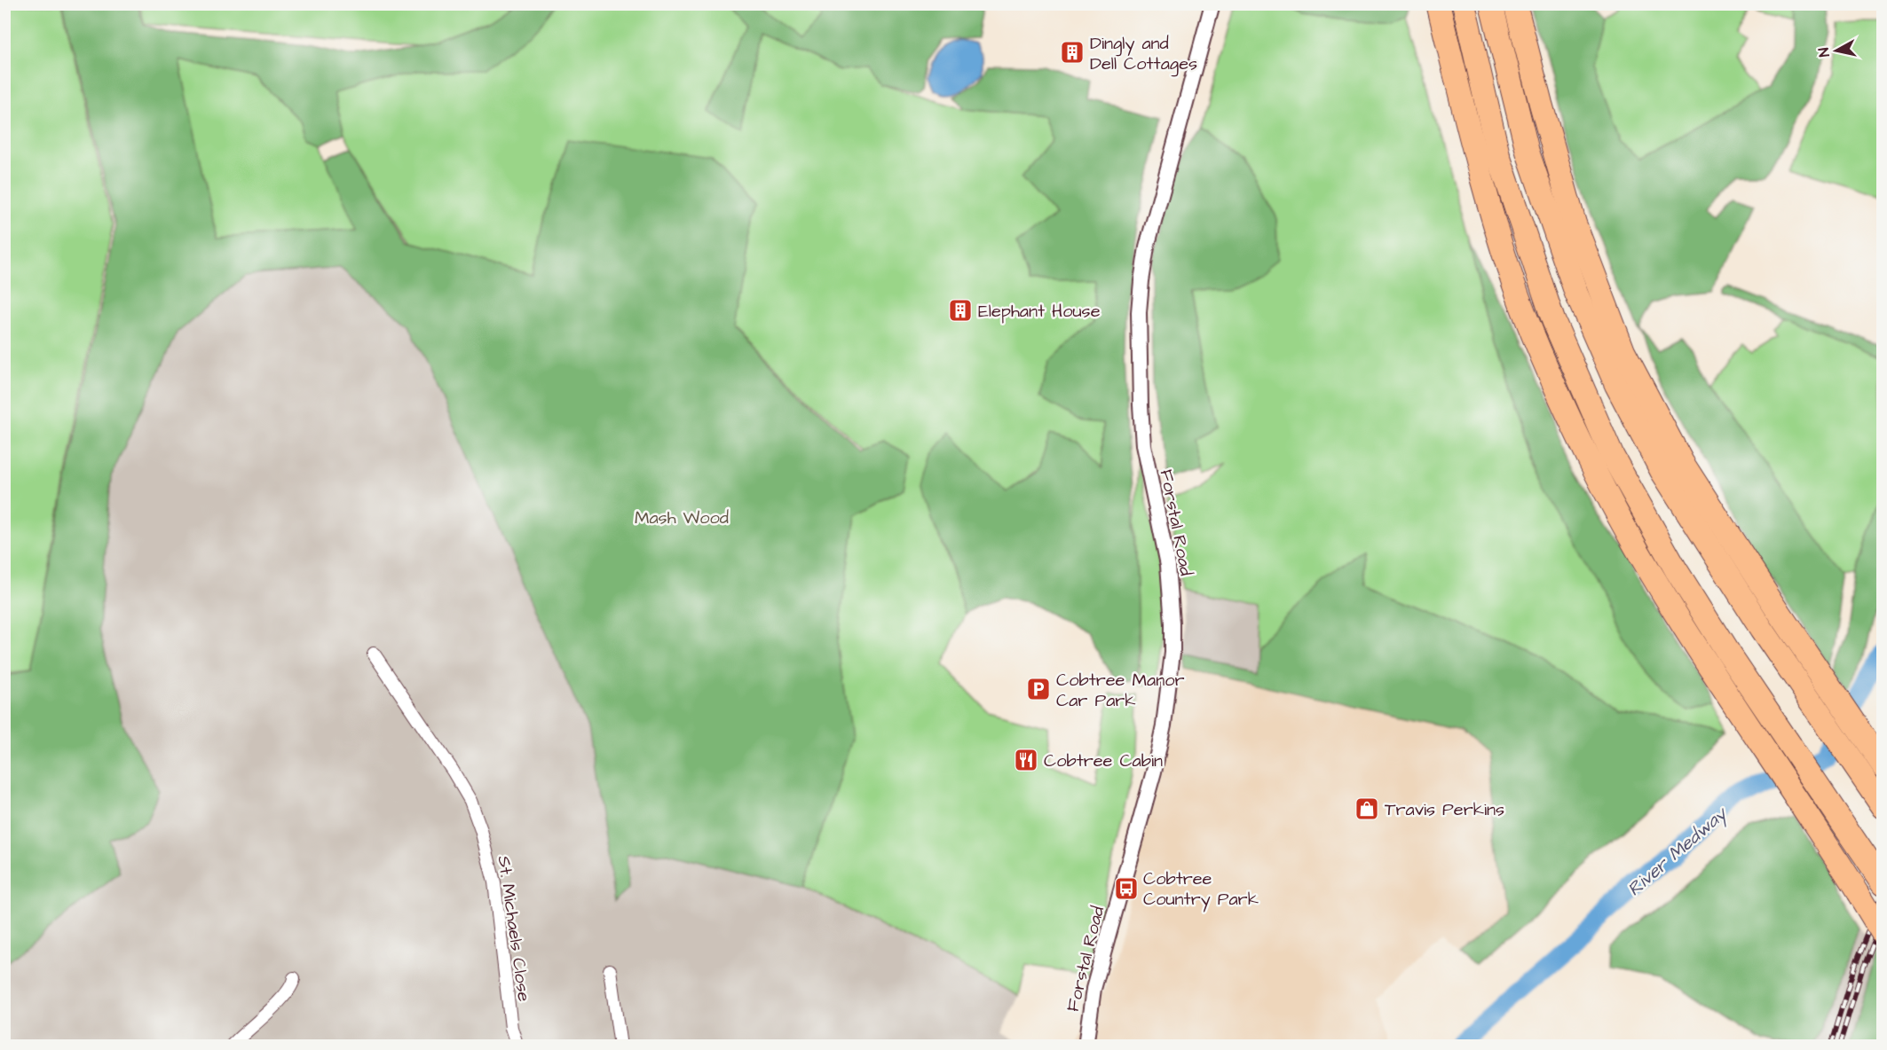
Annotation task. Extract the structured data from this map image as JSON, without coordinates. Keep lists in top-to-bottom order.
{
  "streets": {
    "street": ["Forstal Road", "St. Michaels Close"]
  },
  "water": ["River Medway"],
  "parks": ["Mash Wood"],
  "places": {
    "building": ["Dingly and Dell Cottages", "Elephant House"],
    "parking": ["Cobtree Manor Car Park"],
    "restaurant": ["Cobtree Cabin"],
    "shop": ["Travis Perkins"],
    "bus stop": ["Cobtree Country Park"]
  },
  "north": "left"
}
